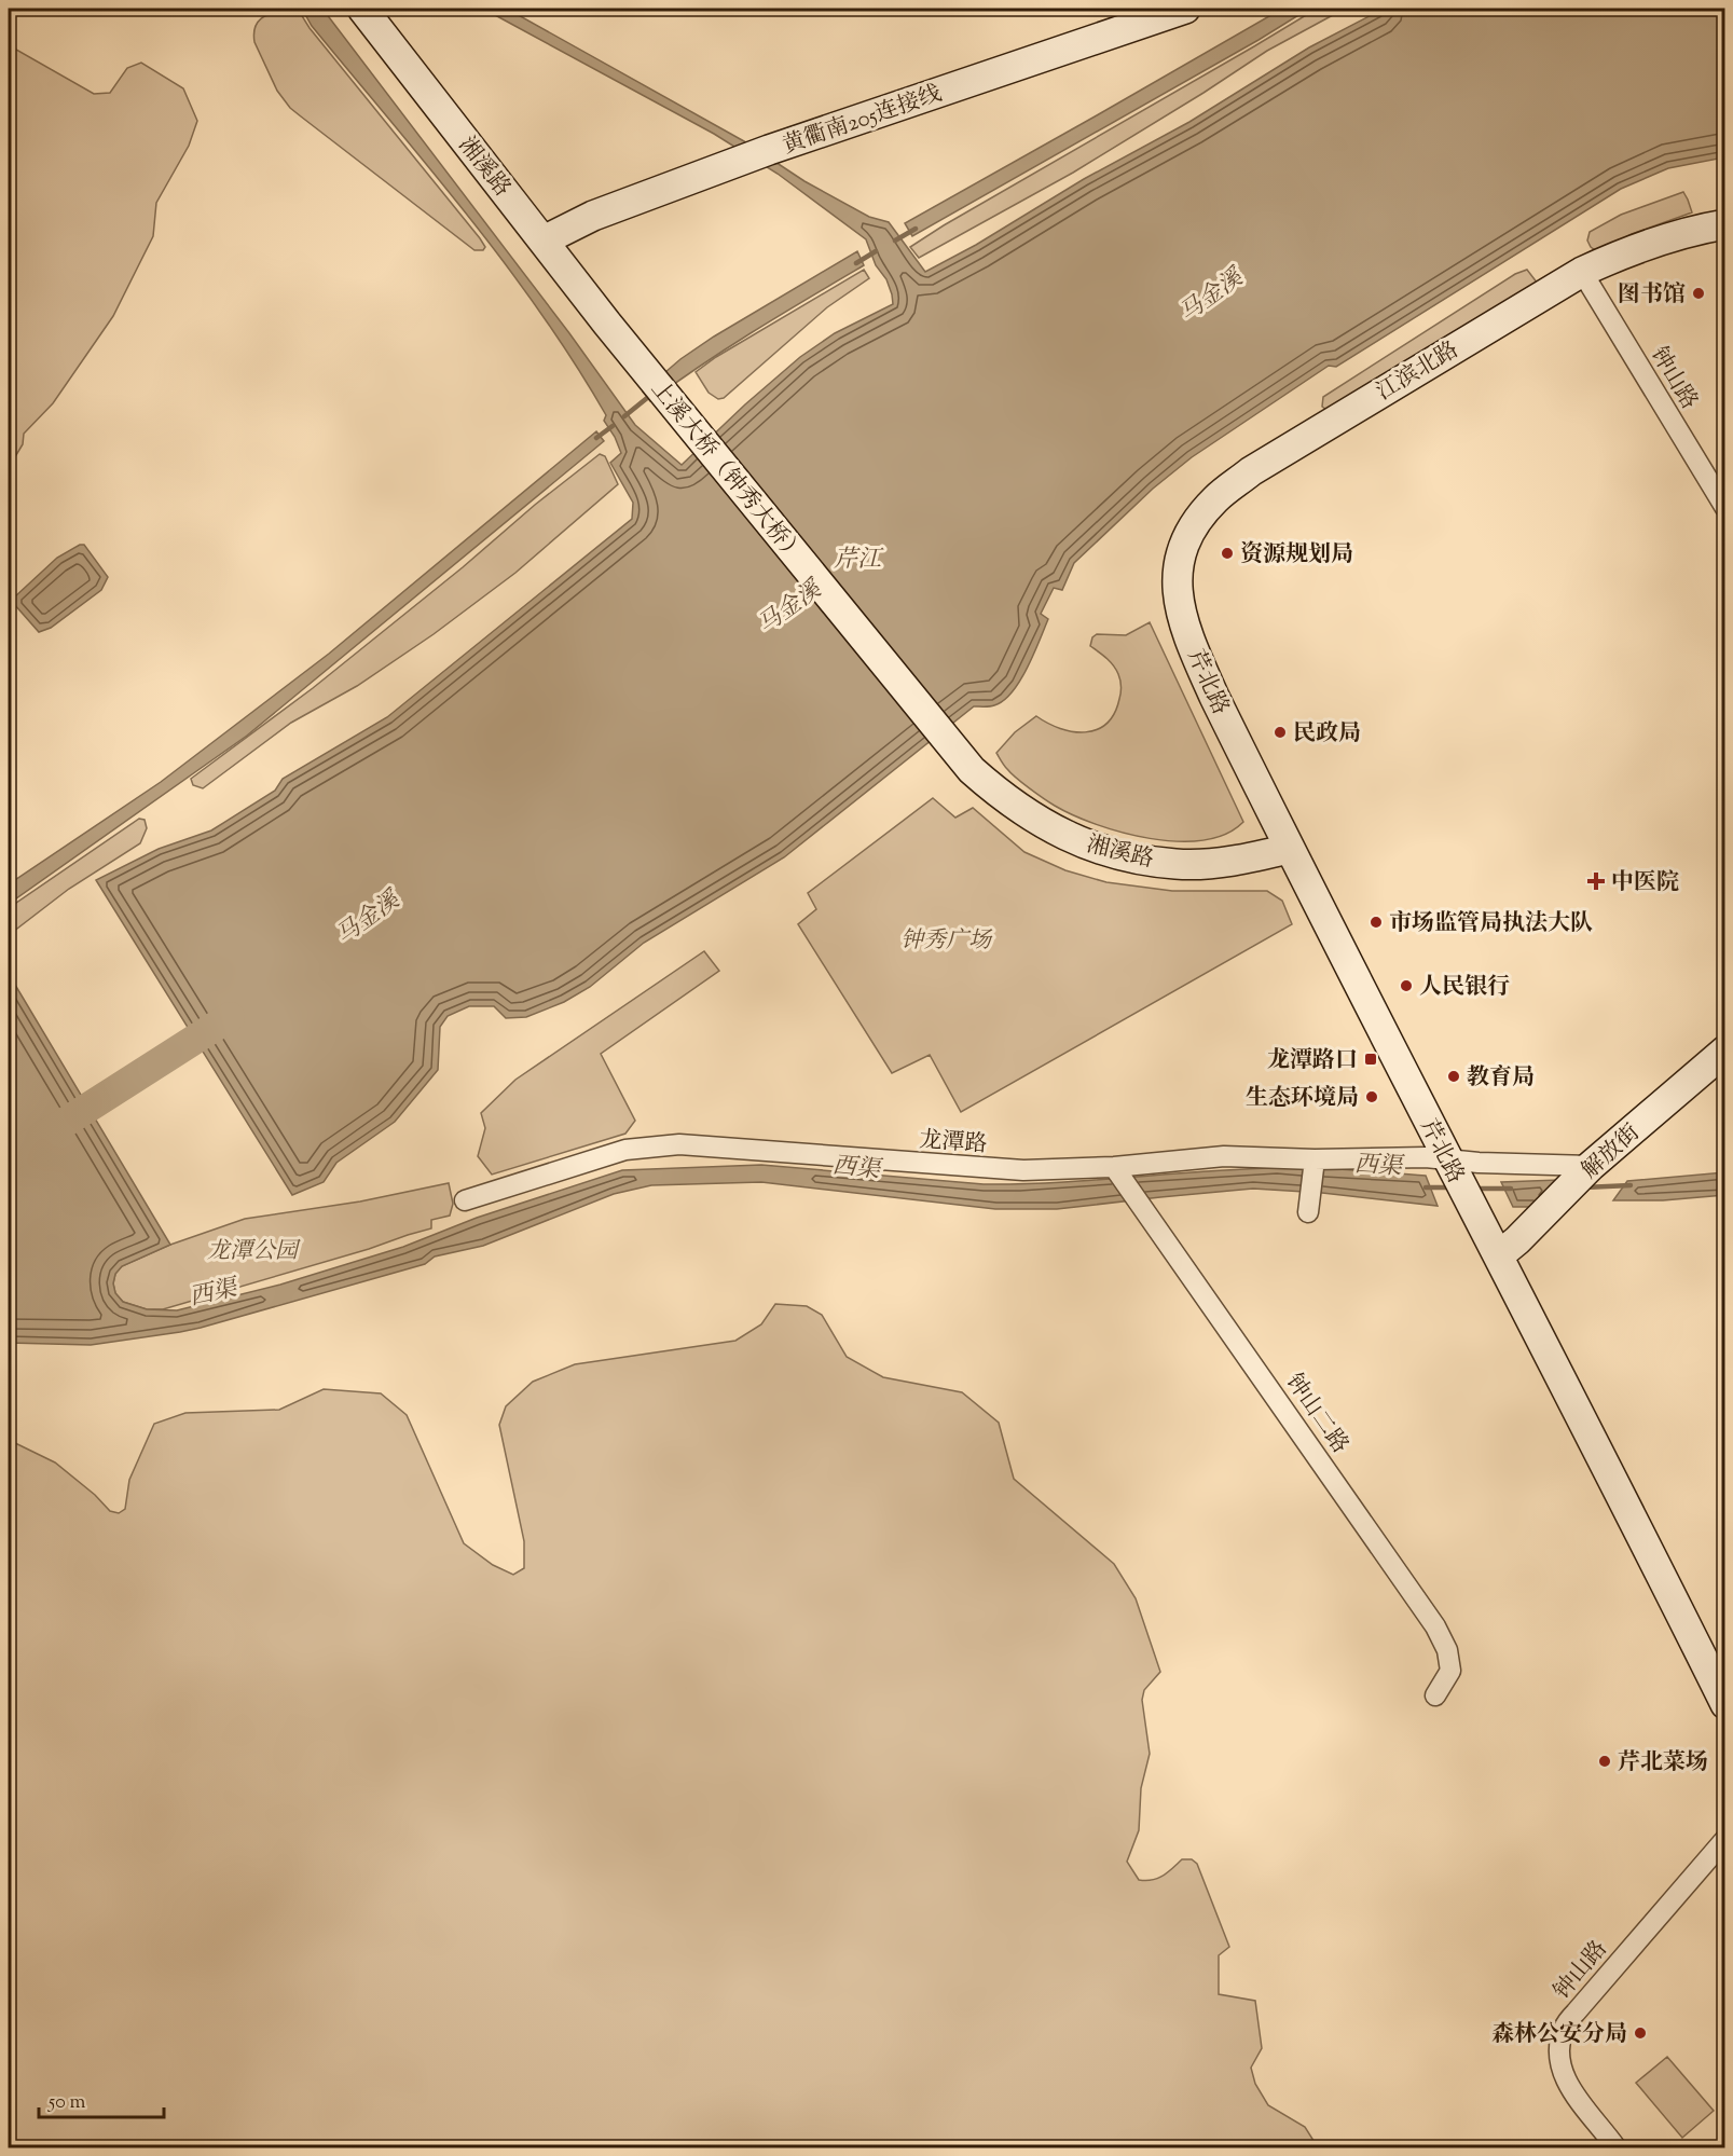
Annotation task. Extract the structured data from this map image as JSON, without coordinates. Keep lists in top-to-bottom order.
{
  "streets": {
    "main road": [
      "黄衢南205连接线",
      "湘溪路",
      "江滨北路",
      "上溪大桥（钟秀大桥）",
      "芹北路",
      "解放街"
    ],
    "street": ["钟山路", "龙潭路", "钟山二路"]
  },
  "crossings": [
    ["黄衢南205连接线", "湘溪路"],
    ["湘溪路", "上溪大桥（钟秀大桥）"],
    ["湘溪路", "芹北路"],
    ["江滨北路", "钟山路"],
    ["江滨北路", "芹北路"],
    ["芹北路", "龙潭路"],
    ["芹北路", "解放街"],
    ["龙潭路", "解放街"],
    ["龙潭路", "钟山二路"]
  ],
  "water": ["马金溪", "芹江", "西渠"],
  "parks": ["钟秀广场", "龙潭公园"],
  "places": {
    "other": [
      "图书馆",
      "资源规划局",
      "民政局",
      "市场监管局执法大队",
      "人民银行",
      "教育局",
      "生态环境局",
      "芹北菜场",
      "森林公安分局"
    ],
    "health": ["中医院"],
    "transit": ["龙潭路口"]
  },
  "scale_bar": "50 m"
}
